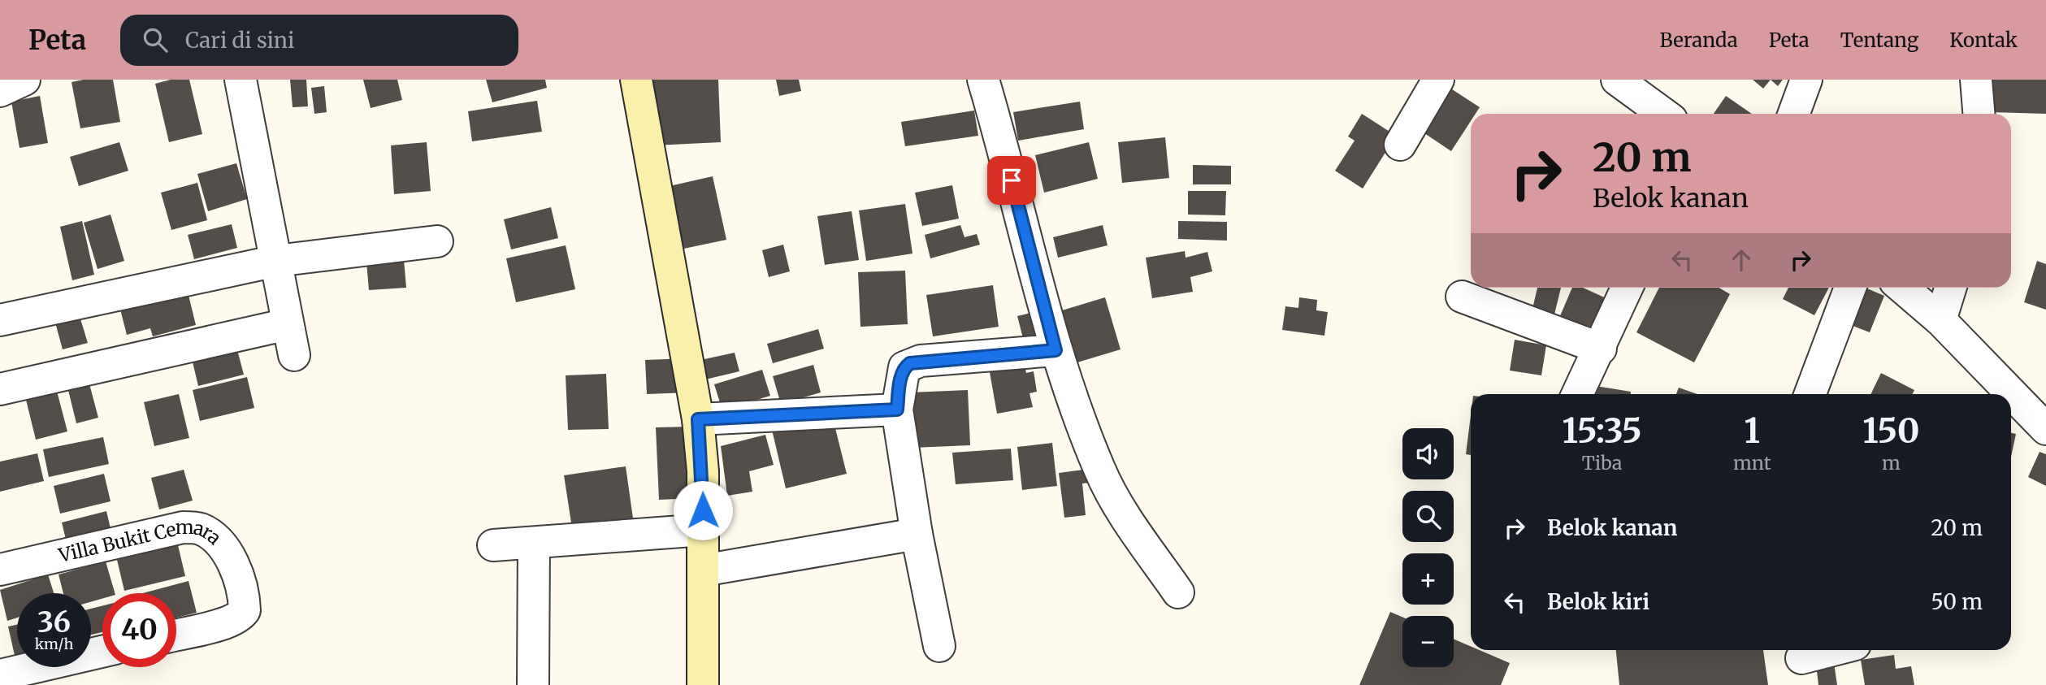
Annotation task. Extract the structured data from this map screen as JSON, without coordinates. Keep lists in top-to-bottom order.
{
  "streets": {
    "street": ["Villa Bukit Cemara"]
  },
  "page": {
    "header": "Peta",
    "search": "Cari di sini",
    "nav": [
      "Beranda",
      "Peta",
      "Tentang",
      "Kontak"
    ],
    "turn": ["20 m", "Belok kanan"],
    "eta": [
      "15:35",
      "Tiba",
      "1",
      "mnt",
      "150",
      "m"
    ],
    "map_buttons": ["+", "−"],
    "list": [
      {
        "name": "Belok kanan",
        "value": "20 m"
      },
      {
        "name": "Belok kiri",
        "value": "50 m"
      }
    ],
    "speed": "36 km/h",
    "limit": "40"
  }
}
